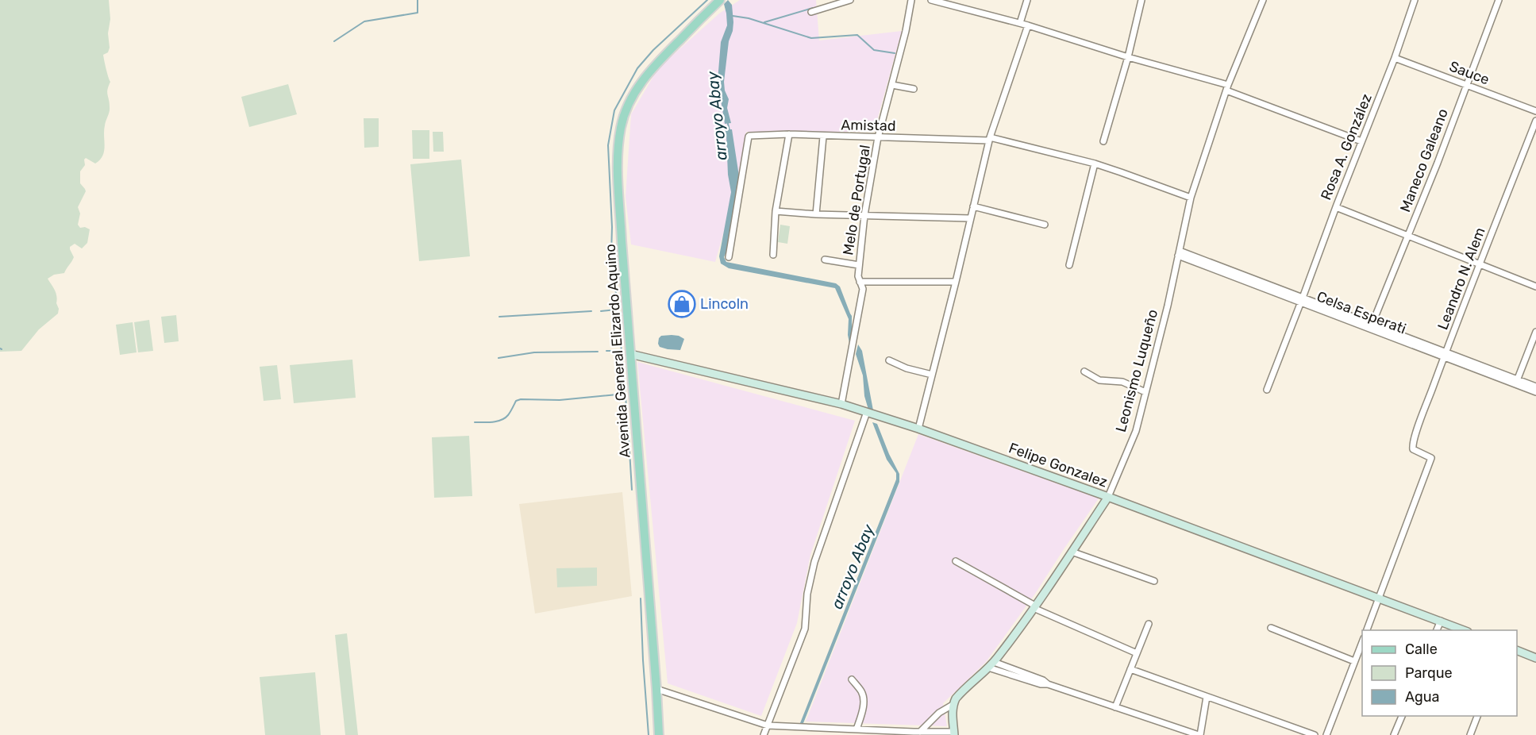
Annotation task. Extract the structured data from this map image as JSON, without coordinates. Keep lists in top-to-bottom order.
{
  "streets": {
    "main road": ["Avenida General Elizardo Aquino"],
    "street": [
      "Sauce",
      "Amistad",
      "Rosa A. González",
      "Maneco Galeano",
      "Melo de Portugal",
      "Leandro N. Alem",
      "Celsa Esperati",
      "Leonismo Luqueño",
      "Felipe Gonzalez"
    ]
  },
  "crossings": [
    ["Sauce", "Rosa A. González"],
    ["Sauce", "Maneco Galeano"],
    ["Amistad", "Melo de Portugal"],
    ["Amistad", "Leonismo Luqueño"],
    ["Rosa A. González", "Celsa Esperati"],
    ["Maneco Galeano", "Celsa Esperati"],
    ["Melo de Portugal", "Felipe Gonzalez"],
    ["Leandro N. Alem", "Celsa Esperati"],
    ["Leandro N. Alem", "Felipe Gonzalez"],
    ["Celsa Esperati", "Leonismo Luqueño"],
    ["Avenida General Elizardo Aquino", "Felipe Gonzalez"],
    ["Leonismo Luqueño", "Felipe Gonzalez"]
  ],
  "water": ["arroyo Abay"],
  "places": {
    "shop": ["Lincoln"]
  },
  "legend": ["Calle", "Parque", "Agua"]
}
